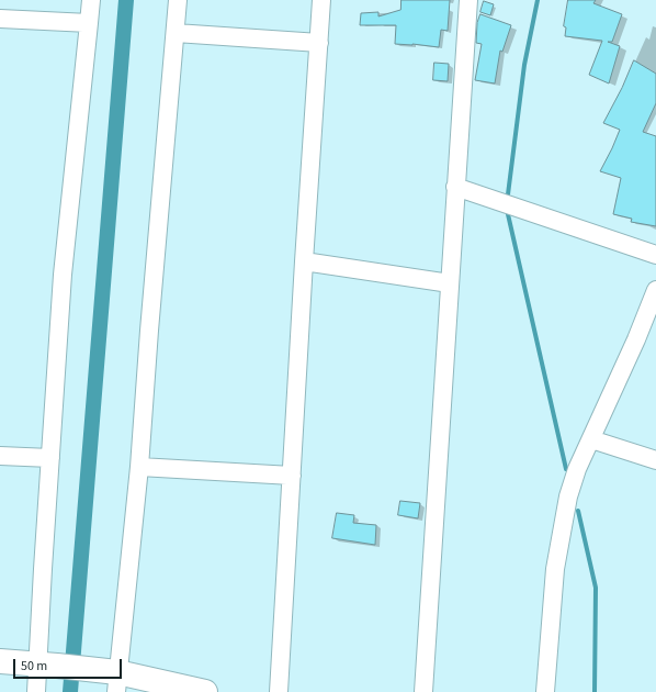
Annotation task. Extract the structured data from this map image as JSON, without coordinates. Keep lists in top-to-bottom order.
{
  "scale_bar": "50 m"
}
